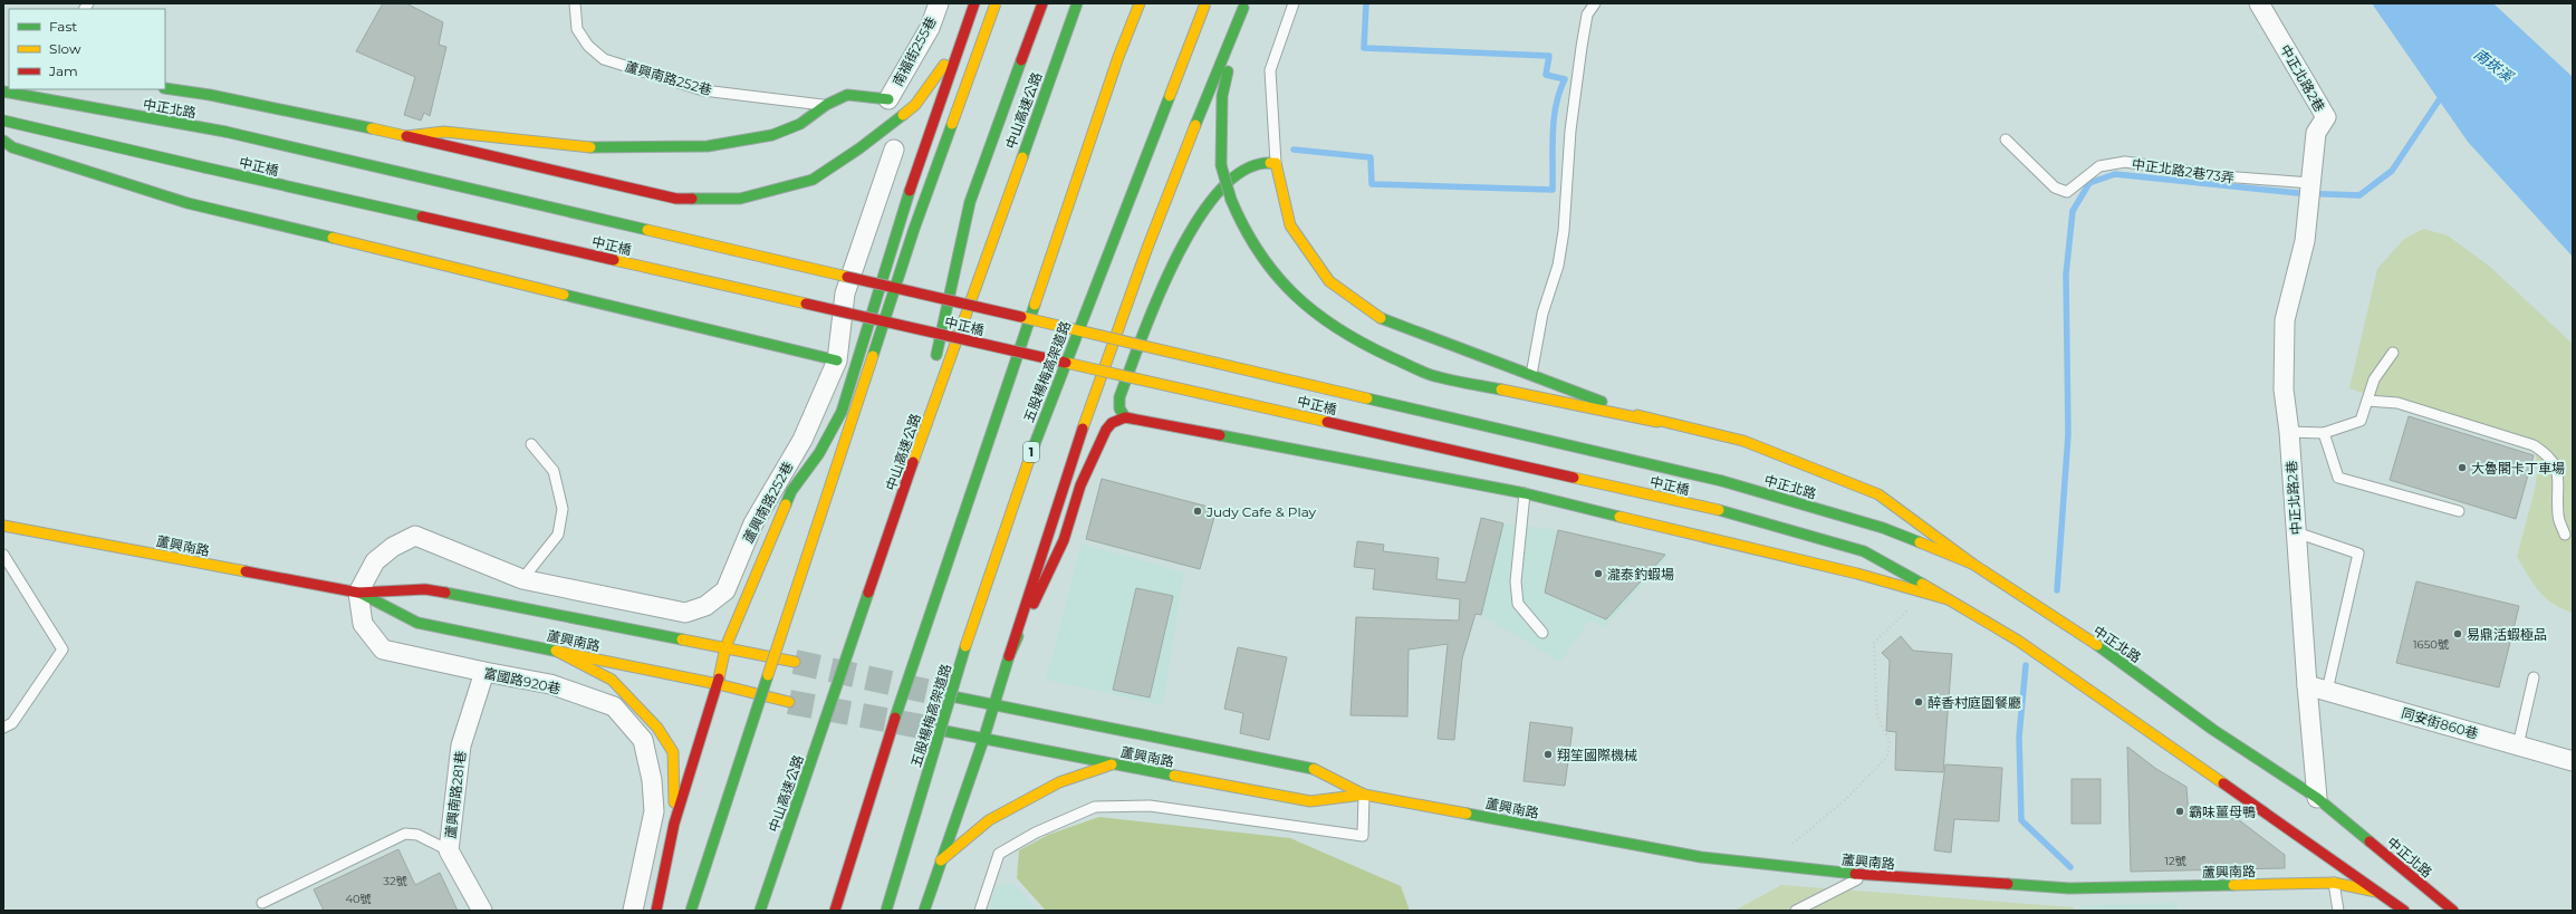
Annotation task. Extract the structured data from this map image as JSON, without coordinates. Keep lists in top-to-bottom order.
{
  "streets": {
    "main road": [
      "中正北路",
      "中山高速公路",
      "中正橋",
      "五股楊梅高架道路",
      "1",
      "蘆興南路"
    ],
    "street": [
      "南福街255巷",
      "蘆興南路252巷",
      "中正北路2巷",
      "富國路920巷",
      "同安街860巷",
      "蘆興南路281巷"
    ],
    "lane": ["中正北路2巷73弄"]
  },
  "crossings": [
    ["蘆興南路252巷", "蘆興南路"],
    ["蘆興南路252巷", "富國路920巷"],
    ["中正北路2巷", "中正北路"],
    ["中正北路2巷", "中正北路2巷73弄"],
    ["中正北路2巷", "同安街860巷"],
    ["中正北路", "中正橋"],
    ["蘆興南路", "富國路920巷"],
    ["富國路920巷", "蘆興南路281巷"]
  ],
  "water": ["南崁溪"],
  "places": [
    "大魯閣卡丁車場",
    "Judy Cafe & Play",
    "瀧泰釣蝦場",
    "易鼎活蝦極品",
    "醉香村庭園餐廳",
    "翔笙國際機械",
    "霸味薑母鴨"
  ],
  "house_numbers": [
    "1650號",
    "12號",
    "32號",
    "40號"
  ],
  "legend": ["Fast", "Slow", "Jam"]
}
